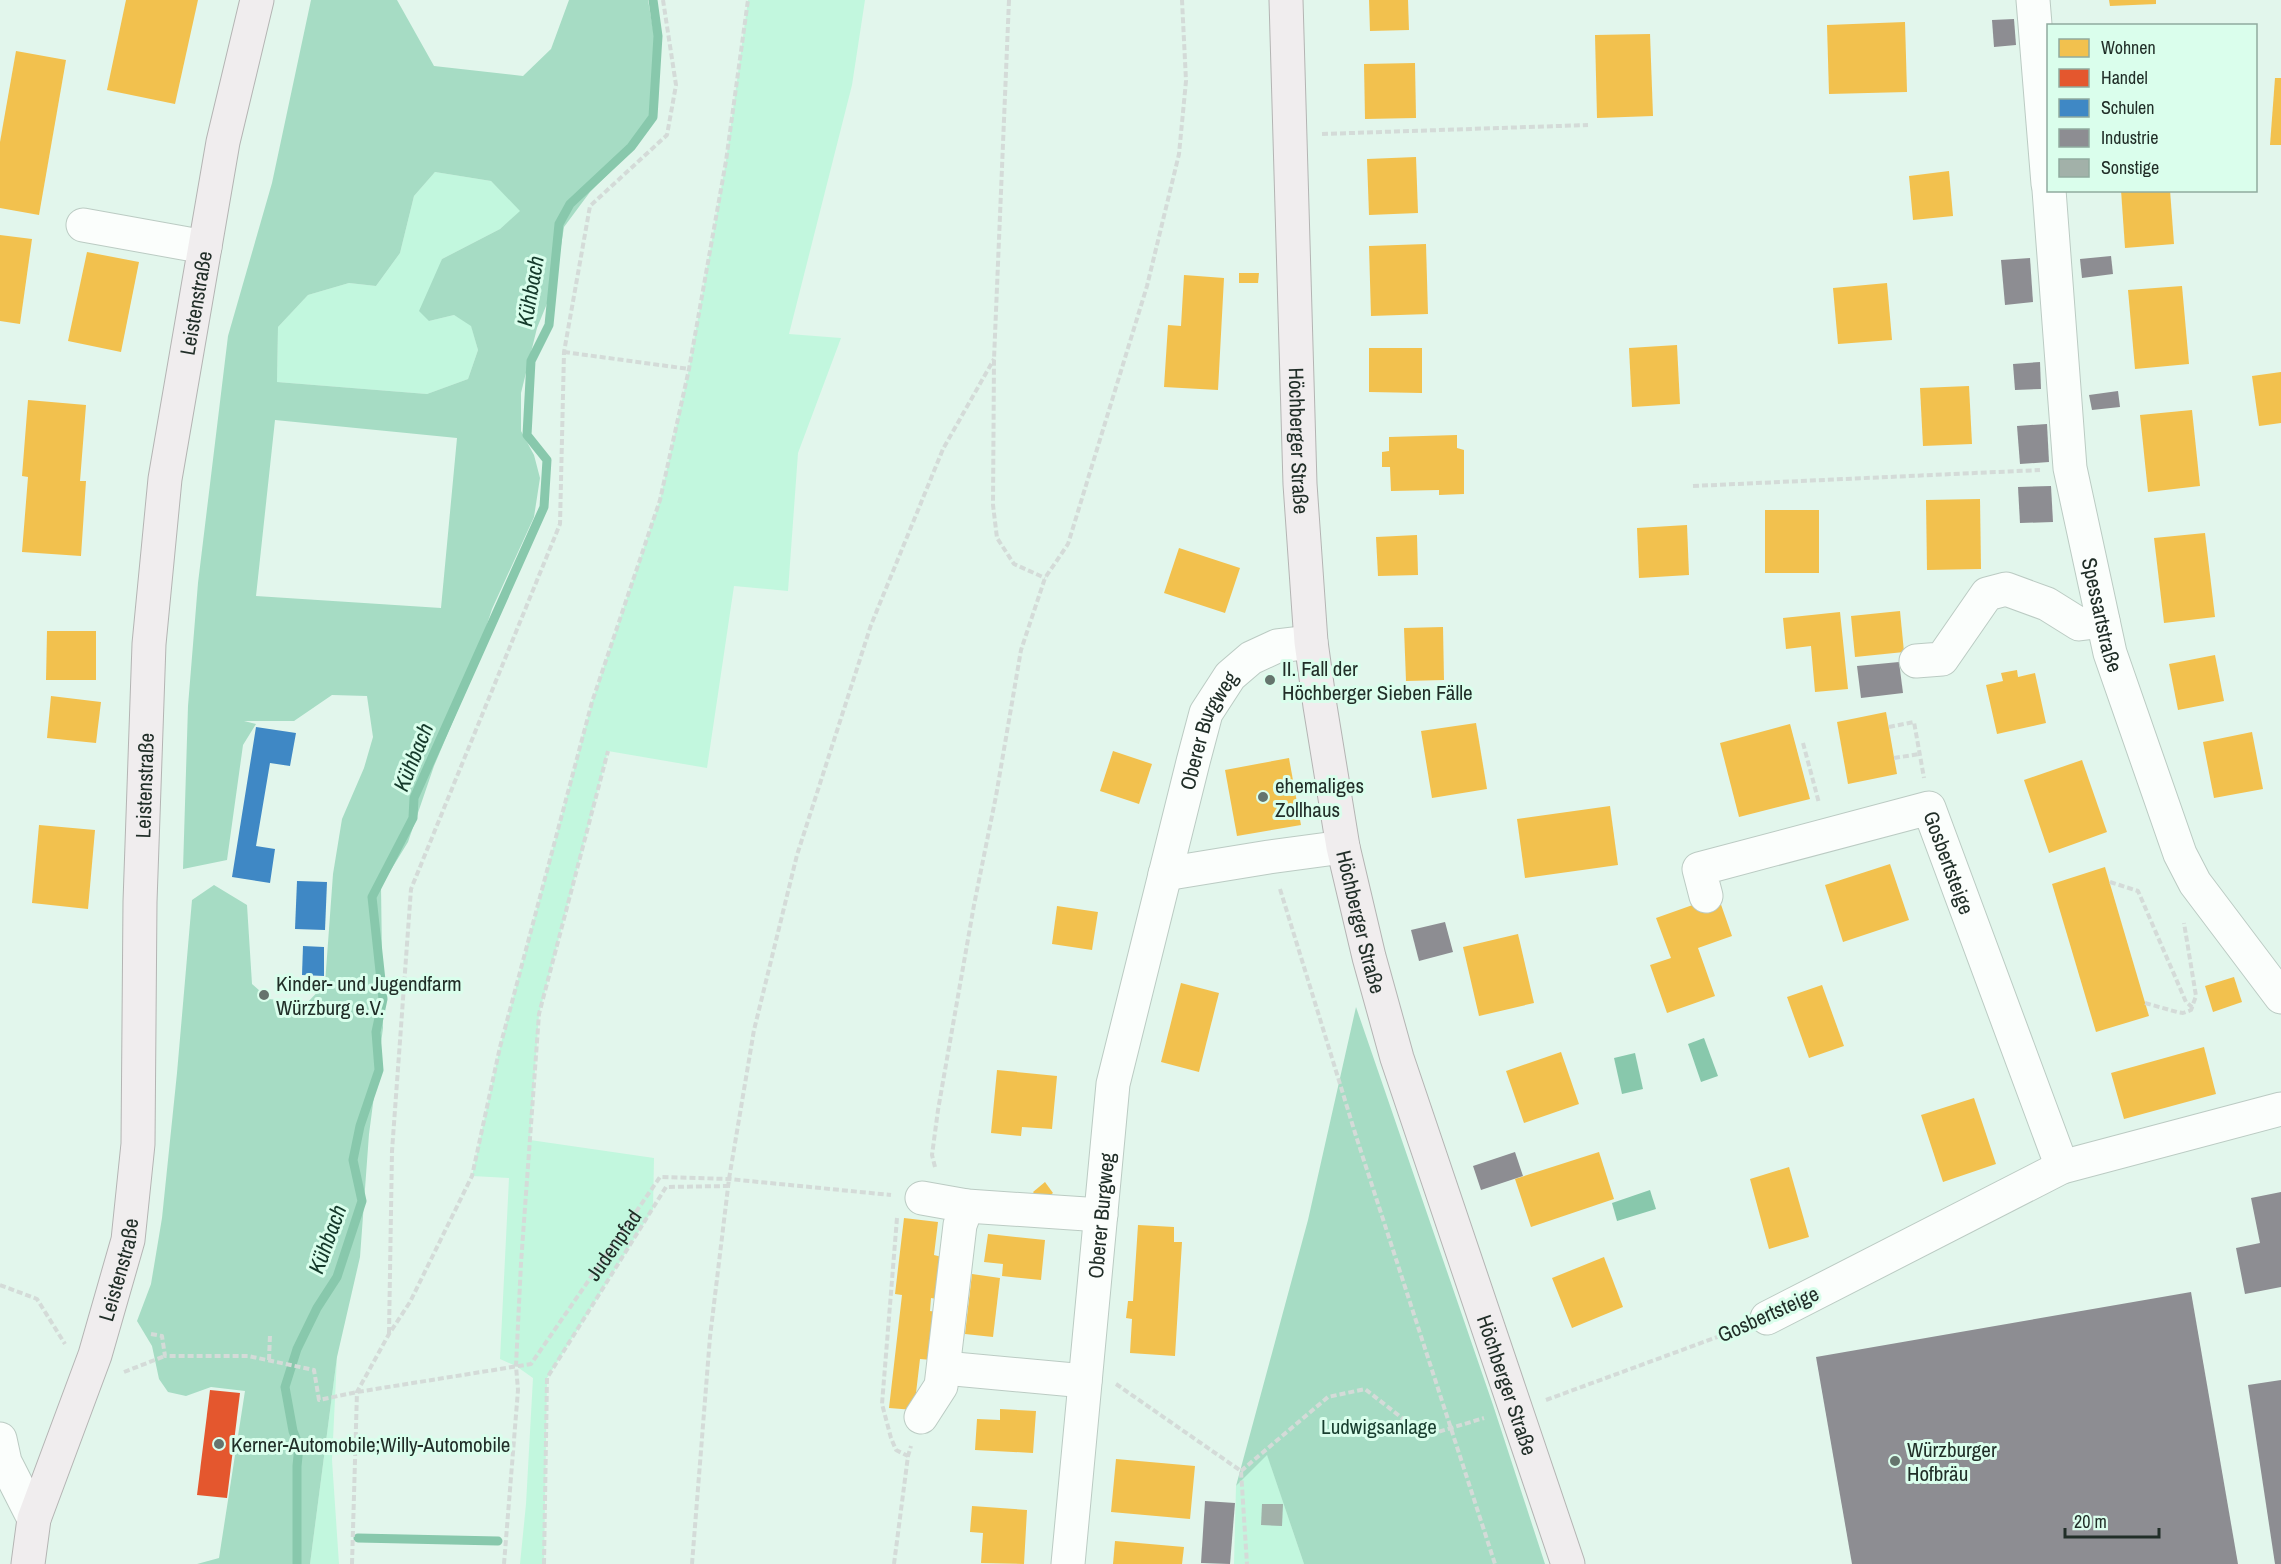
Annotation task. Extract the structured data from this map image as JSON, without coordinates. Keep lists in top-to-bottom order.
{
  "streets": {
    "main road": ["Leistenstraße", "Höchberger Straße"],
    "street": ["Spessartstraße", "Oberer Burgweg", "Gosbertsteige"],
    "path": ["Judenpfad"]
  },
  "crossings": [
    ["Höchberger Straße", "Oberer Burgweg"]
  ],
  "water": ["Kühbach"],
  "parks": ["Ludwigsanlage"],
  "places": [
    "II. Fall der Höchberger Sieben Fälle",
    "ehemaliges Zollhaus",
    "Kinder- und Jugendfarm Würzburg e.V.",
    "Kerner-Automobile;Willy-Automobile",
    "Würzburger Hofbräu"
  ],
  "legend": [
    "Wohnen",
    "Handel",
    "Schulen",
    "Industrie",
    "Sonstige"
  ],
  "scale_bar": "20 m"
}
